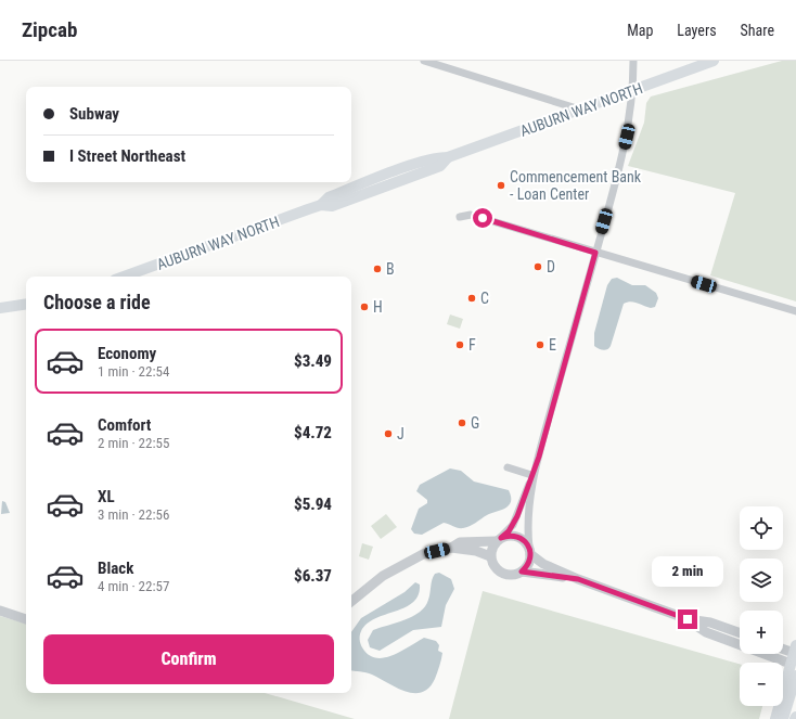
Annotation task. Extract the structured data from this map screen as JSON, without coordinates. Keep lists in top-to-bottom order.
{
  "streets": {
    "main road": ["AUBURN WAY NORTH"]
  },
  "places": [
    "Commencement Bank - Loan Center",
    "D",
    "B",
    "C",
    "H",
    "F",
    "E",
    "G",
    "J"
  ],
  "page": {
    "header": "Zipcab",
    "nav": ["Map", "Layers", "Share"],
    "banner": ["Subway", "I Street Northeast"],
    "heading": "Choose a ride",
    "list": [
      {
        "name": "Economy",
        "note": "1 min · 22:54",
        "value": "$3.49"
      },
      {
        "name": "Comfort",
        "note": "2 min · 22:55",
        "value": "$4.72"
      },
      {
        "name": "XL",
        "note": "3 min · 22:56",
        "value": "$5.94"
      },
      {
        "name": "Black",
        "note": "4 min · 22:57",
        "value": "$6.37"
      }
    ],
    "map_buttons": ["+", "−"],
    "bubble": "2 min",
    "buttons": "Confirm"
  }
}
